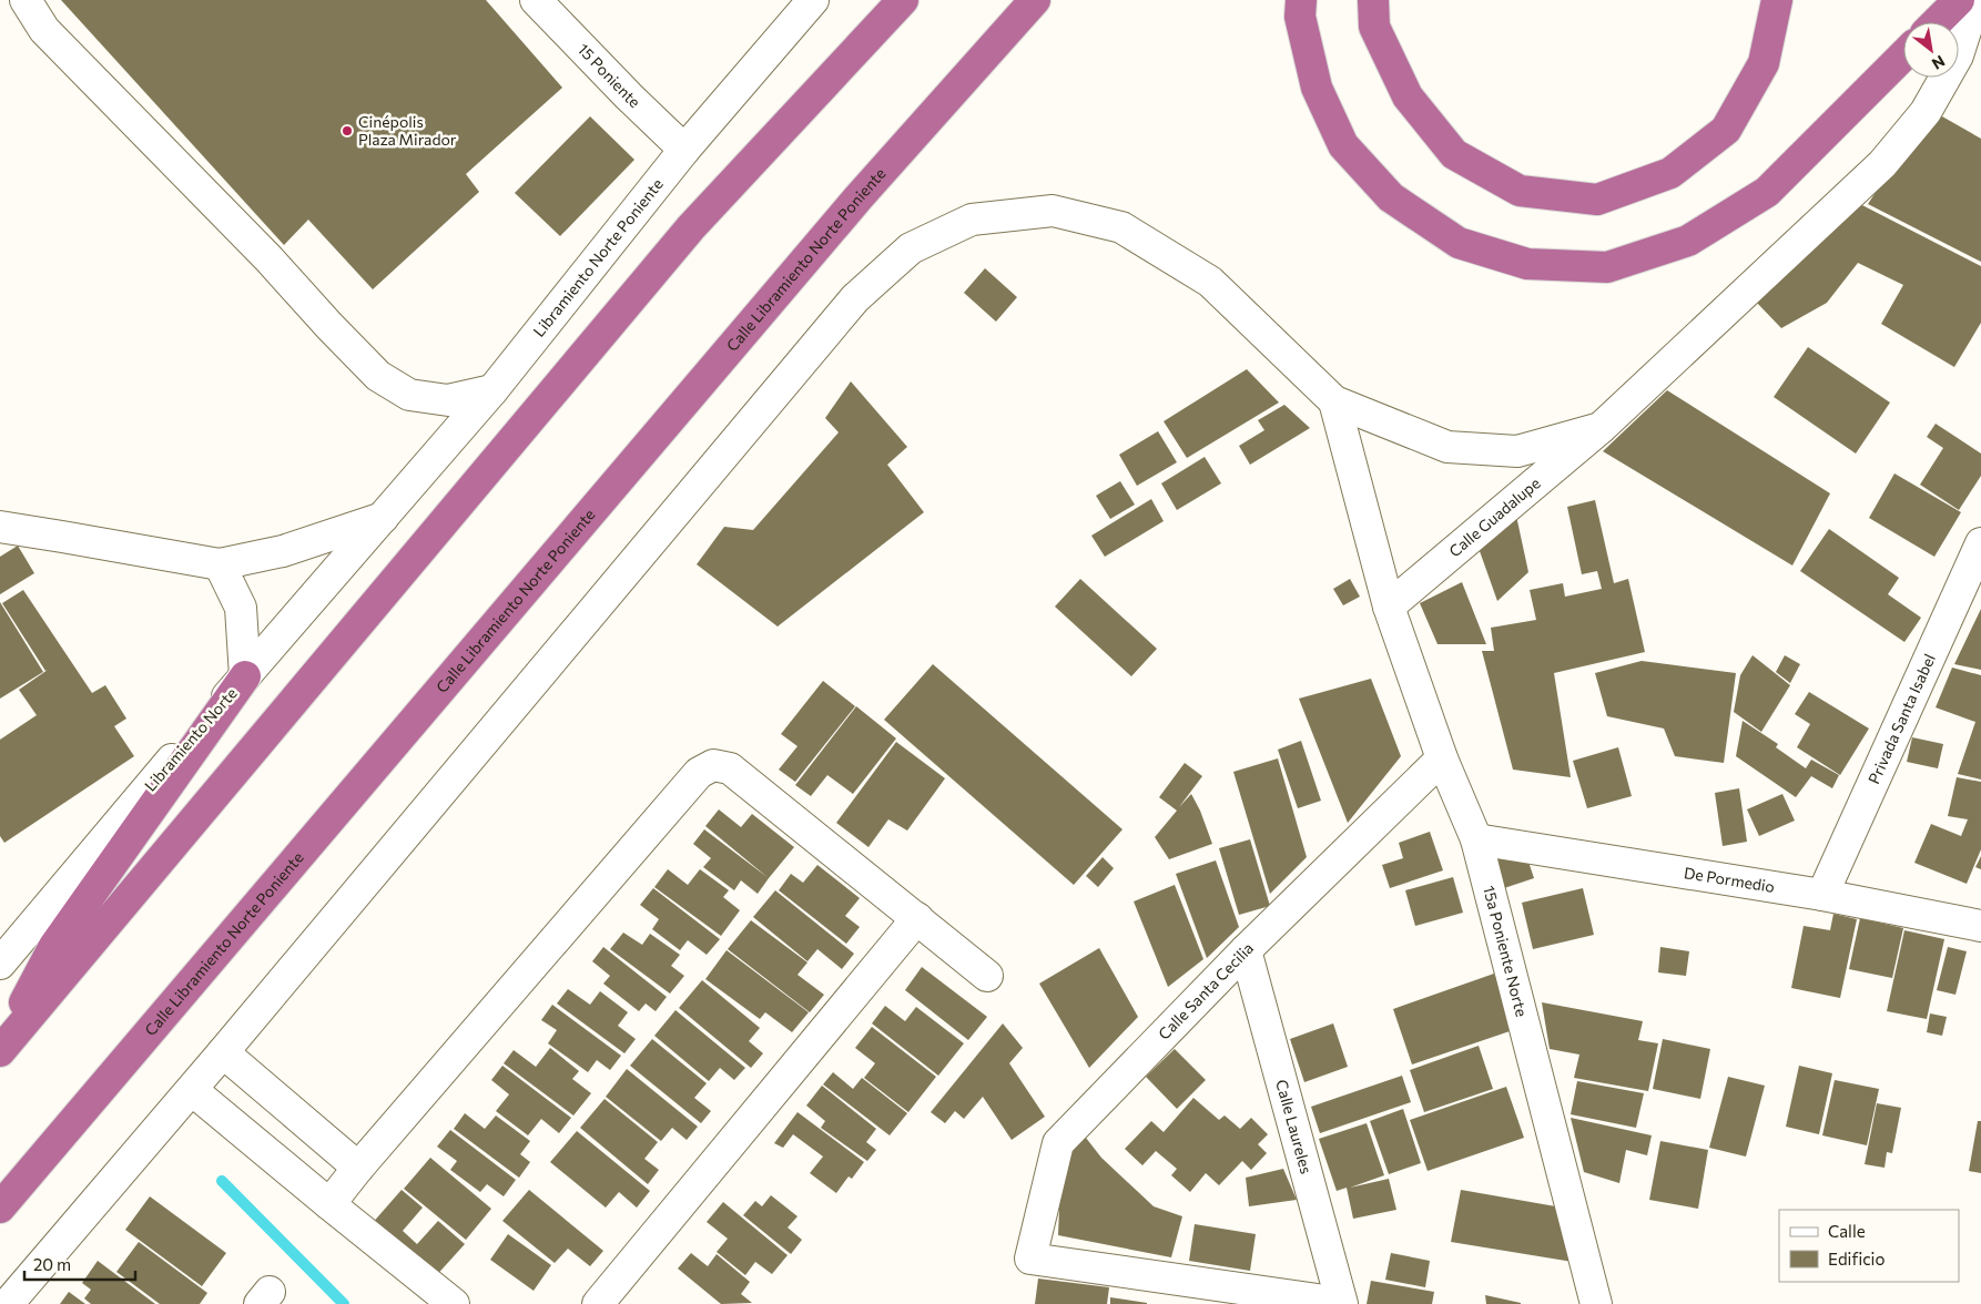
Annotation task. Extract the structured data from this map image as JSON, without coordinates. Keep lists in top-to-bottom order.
{
  "streets": {
    "highway": ["Calle Libramiento Norte Poniente"],
    "street": [
      "15 Poniente",
      "Libramiento Norte Poniente",
      "Calle Guadalupe",
      "Privada Santa Isabel",
      "Libramiento Norte",
      "De Pormedio",
      "15a Poniente Norte",
      "Calle Santa Cecilia",
      "Calle Laureles"
    ]
  },
  "crossings": [
    ["15 Poniente", "Libramiento Norte Poniente"],
    ["Libramiento Norte Poniente", "Libramiento Norte"],
    ["Calle Guadalupe", "15a Poniente Norte"],
    ["Privada Santa Isabel", "De Pormedio"],
    ["De Pormedio", "15a Poniente Norte"],
    ["15a Poniente Norte", "Calle Santa Cecilia"],
    ["Calle Santa Cecilia", "Calle Laureles"]
  ],
  "places": ["Cinépolis Plaza Mirador"],
  "legend": ["Calle", "Edificio"],
  "scale_bar": "20 m",
  "north": "bottom right"
}
